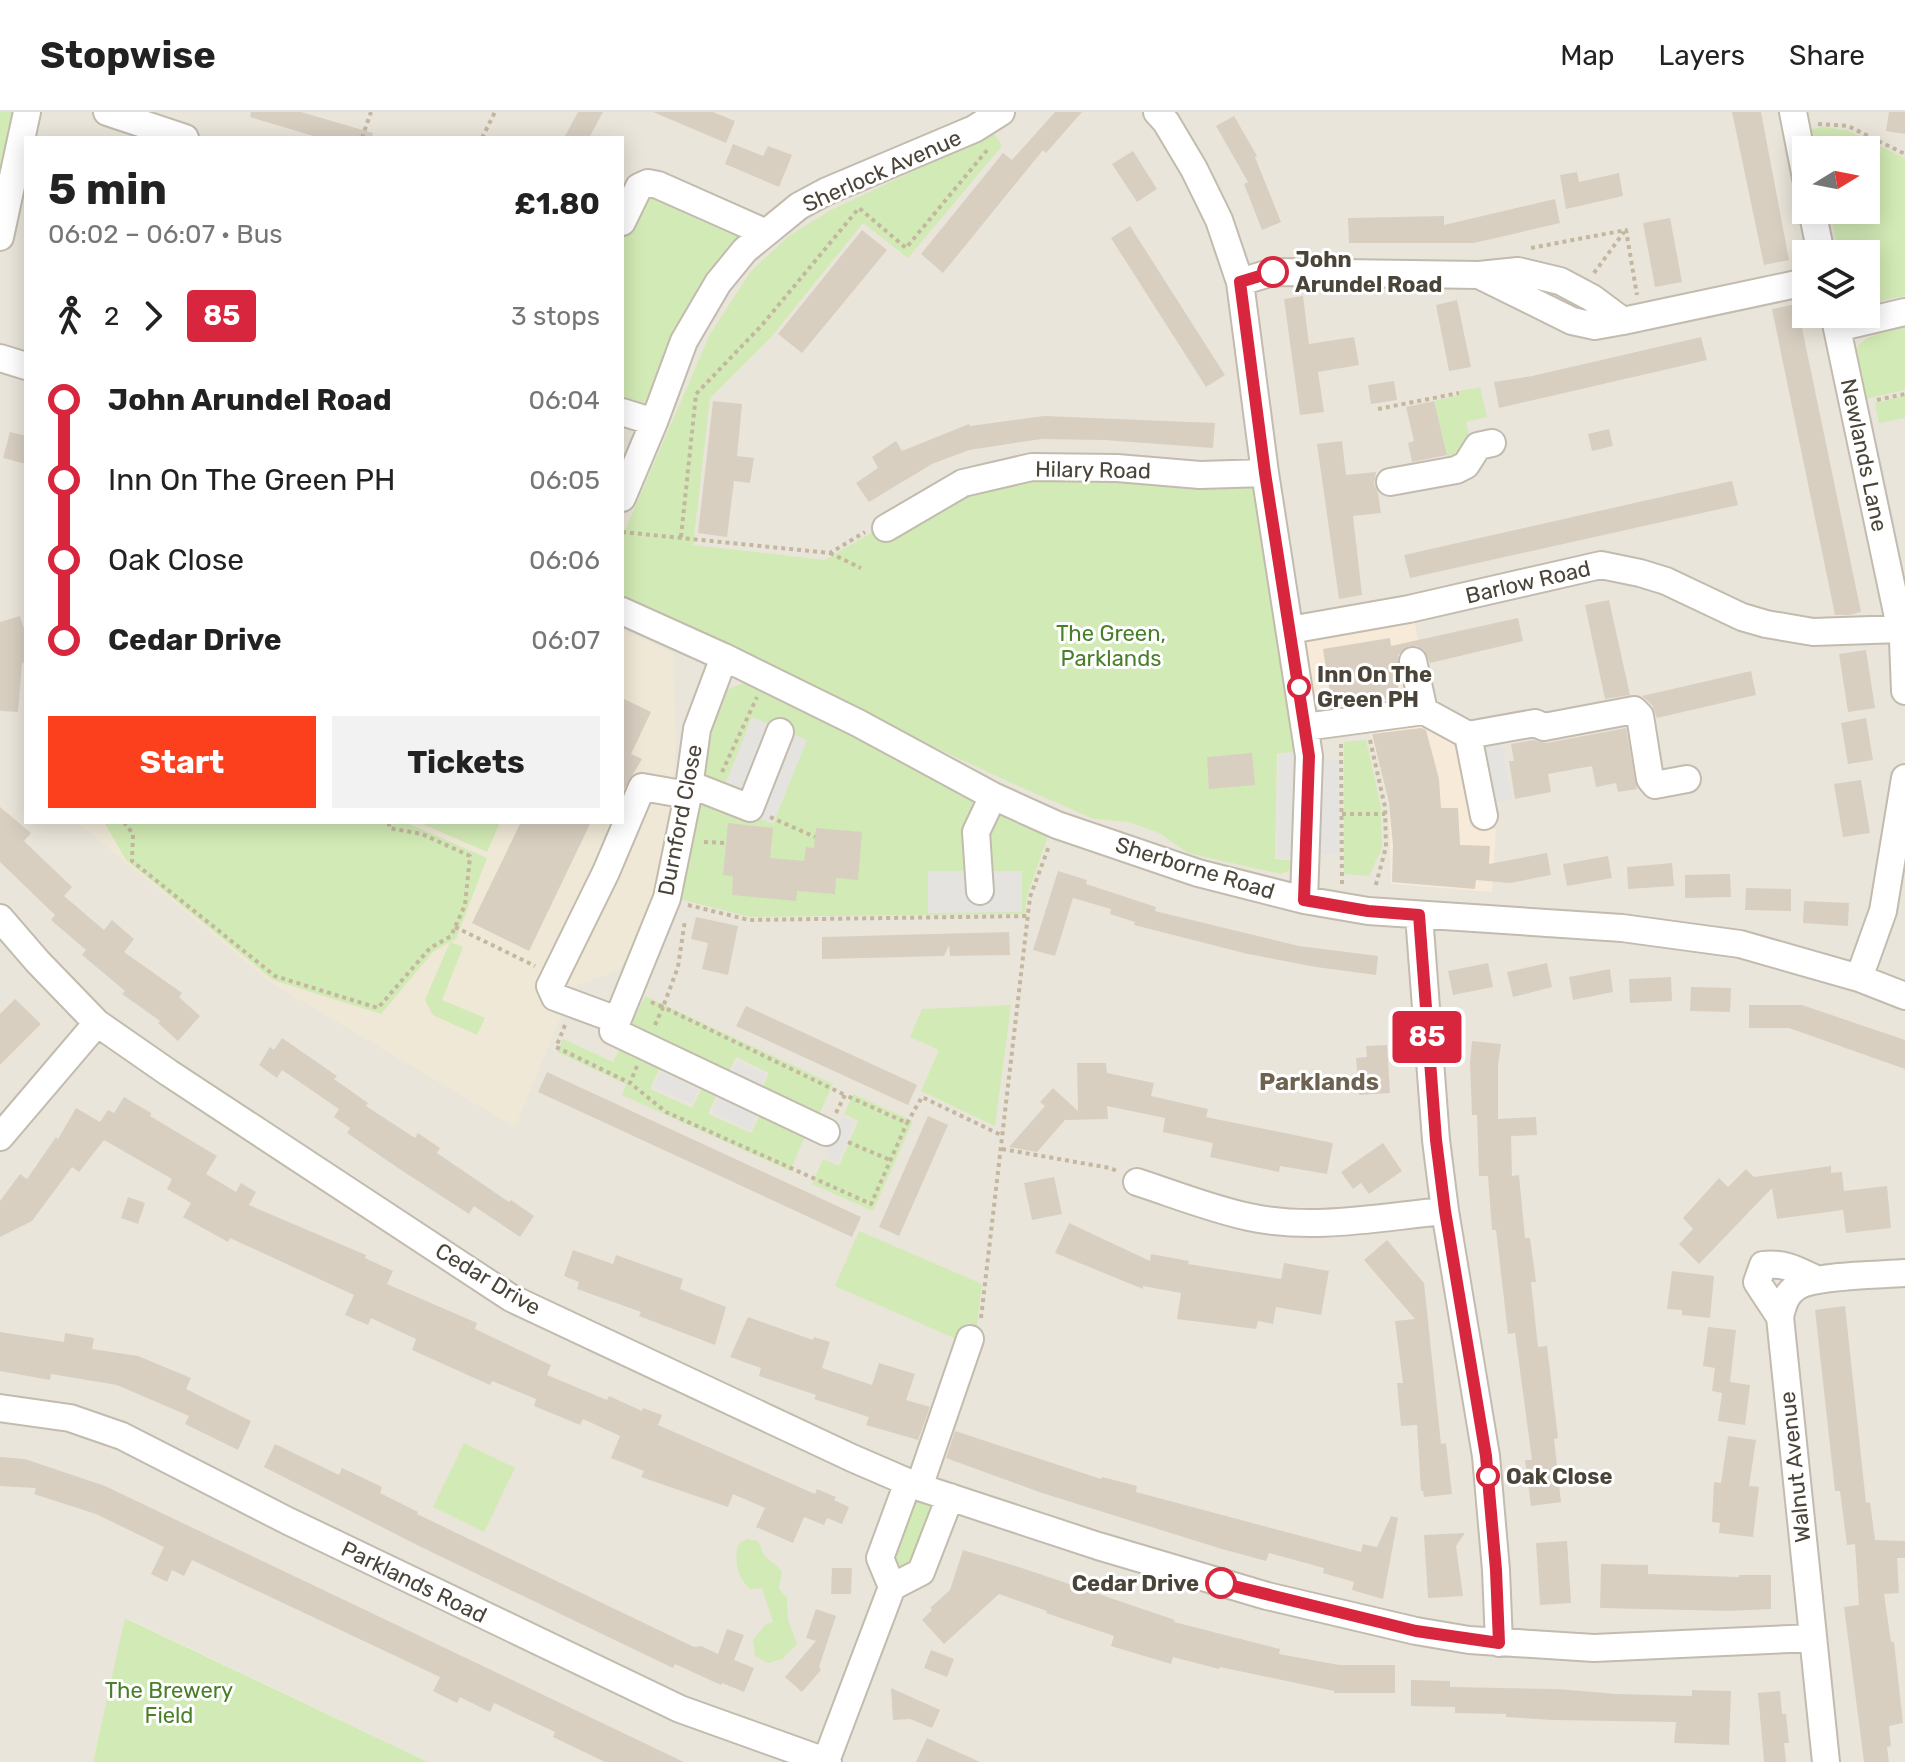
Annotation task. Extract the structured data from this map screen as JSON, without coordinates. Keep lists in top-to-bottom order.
{
  "streets": {
    "street": [
      "Sherlock Avenue",
      "Newlands Lane",
      "Hilary Road",
      "Barlow Road",
      "Durnford Close",
      "Sherborne Road",
      "Cedar Drive",
      "Walnut Avenue",
      "Parklands Road"
    ]
  },
  "crossings": [
    ["Newlands Lane", "Barlow Road"],
    ["Durnford Close", "Sherborne Road"],
    ["Cedar Drive", "Walnut Avenue"]
  ],
  "districts": ["Parklands"],
  "parks": ["The Green, Parklands", "The Brewery Field"],
  "places": [
    "John Arundel Road",
    "Inn On The Green PH",
    "Oak Close",
    "Cedar Drive"
  ],
  "lines": ["bus line 85"],
  "north": "right",
  "page": {
    "header": "Stopwise",
    "nav": ["Map", "Layers", "Share"],
    "on_map": "85",
    "heading": ["5 min", "06:02 – 06:07 · Bus", "£1.80"],
    "legs": ["2", "85", "3 stops"],
    "list": [
      {
        "name": "John Arundel Road",
        "value": "06:04"
      },
      {
        "name": "Inn On The Green PH",
        "value": "06:05"
      },
      {
        "name": "Oak Close",
        "value": "06:06"
      },
      {
        "name": "Cedar Drive",
        "value": "06:07"
      }
    ],
    "buttons": ["Start", "Tickets"]
  }
}
